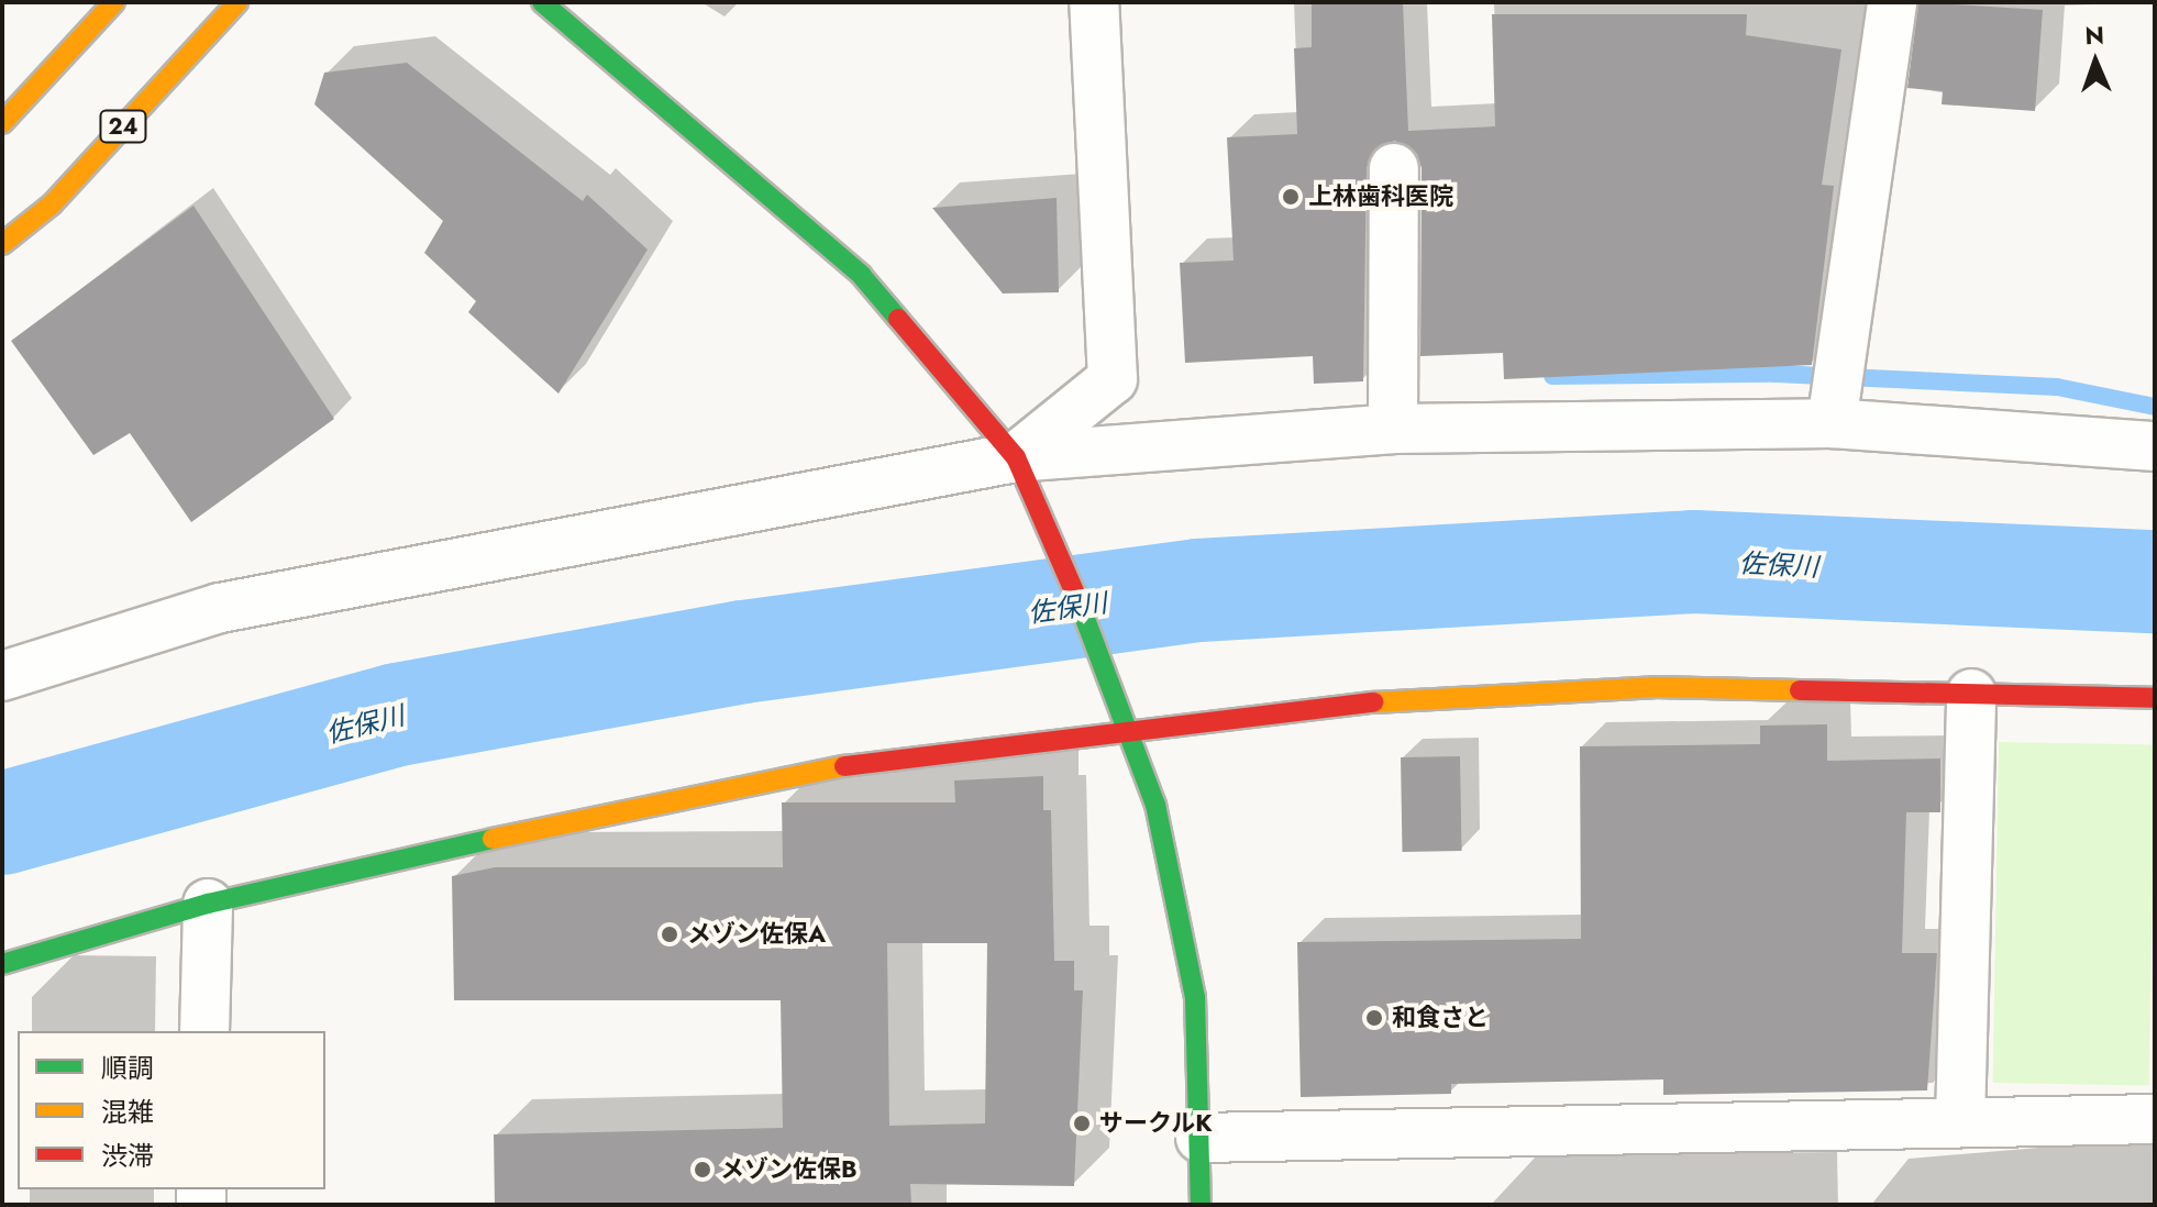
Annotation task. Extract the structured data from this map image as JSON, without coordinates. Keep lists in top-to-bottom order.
{
  "streets": {
    "main road": ["24"]
  },
  "water": ["佐保川"],
  "places": [
    "上林歯科医院",
    "メゾン佐保A",
    "和食さと",
    "サークルK",
    "メゾン佐保B"
  ],
  "legend": ["順調", "混雑", "渋滞"],
  "north": "top"
}
